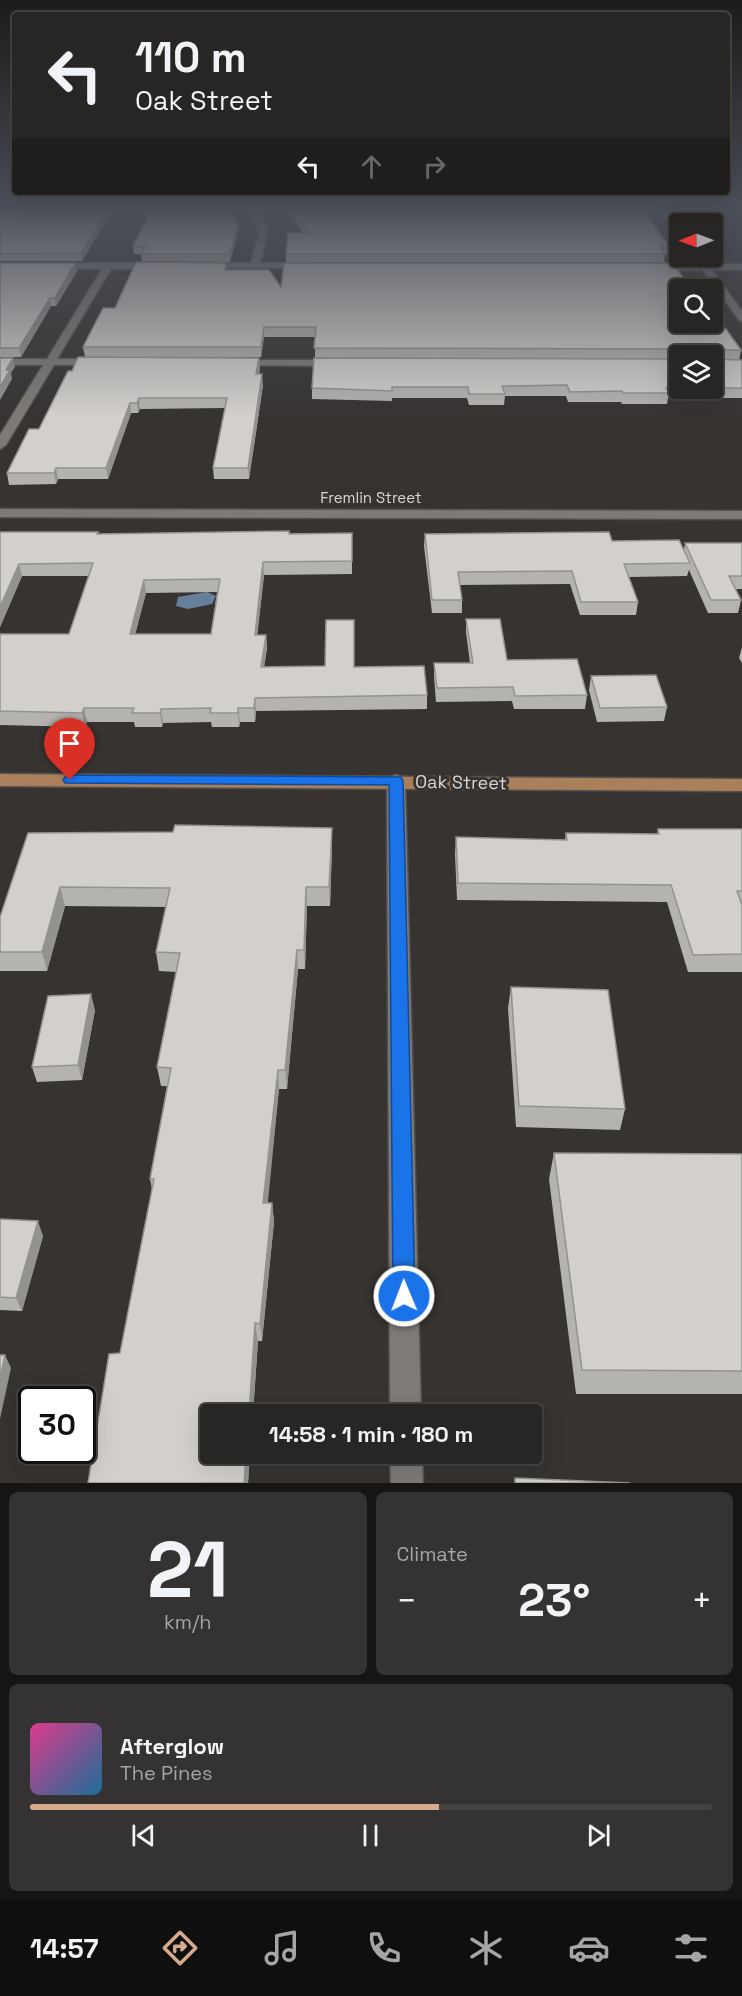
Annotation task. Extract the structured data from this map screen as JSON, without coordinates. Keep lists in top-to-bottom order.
{
  "streets": {
    "main road": ["Oak Street"],
    "street": ["Fremlin Street"]
  },
  "north": "left",
  "page": {
    "turn": ["110 m", "Oak Street"],
    "limit": "30",
    "trip": "14:58 · 1 min · 180 m",
    "tile": [
      ["21", "km/h"],
      "Climate"
    ],
    "heat": ["−", "23°", "+"],
    "song": ["Afterglow", "The Pines"],
    "tabs": "14:57"
  }
}
